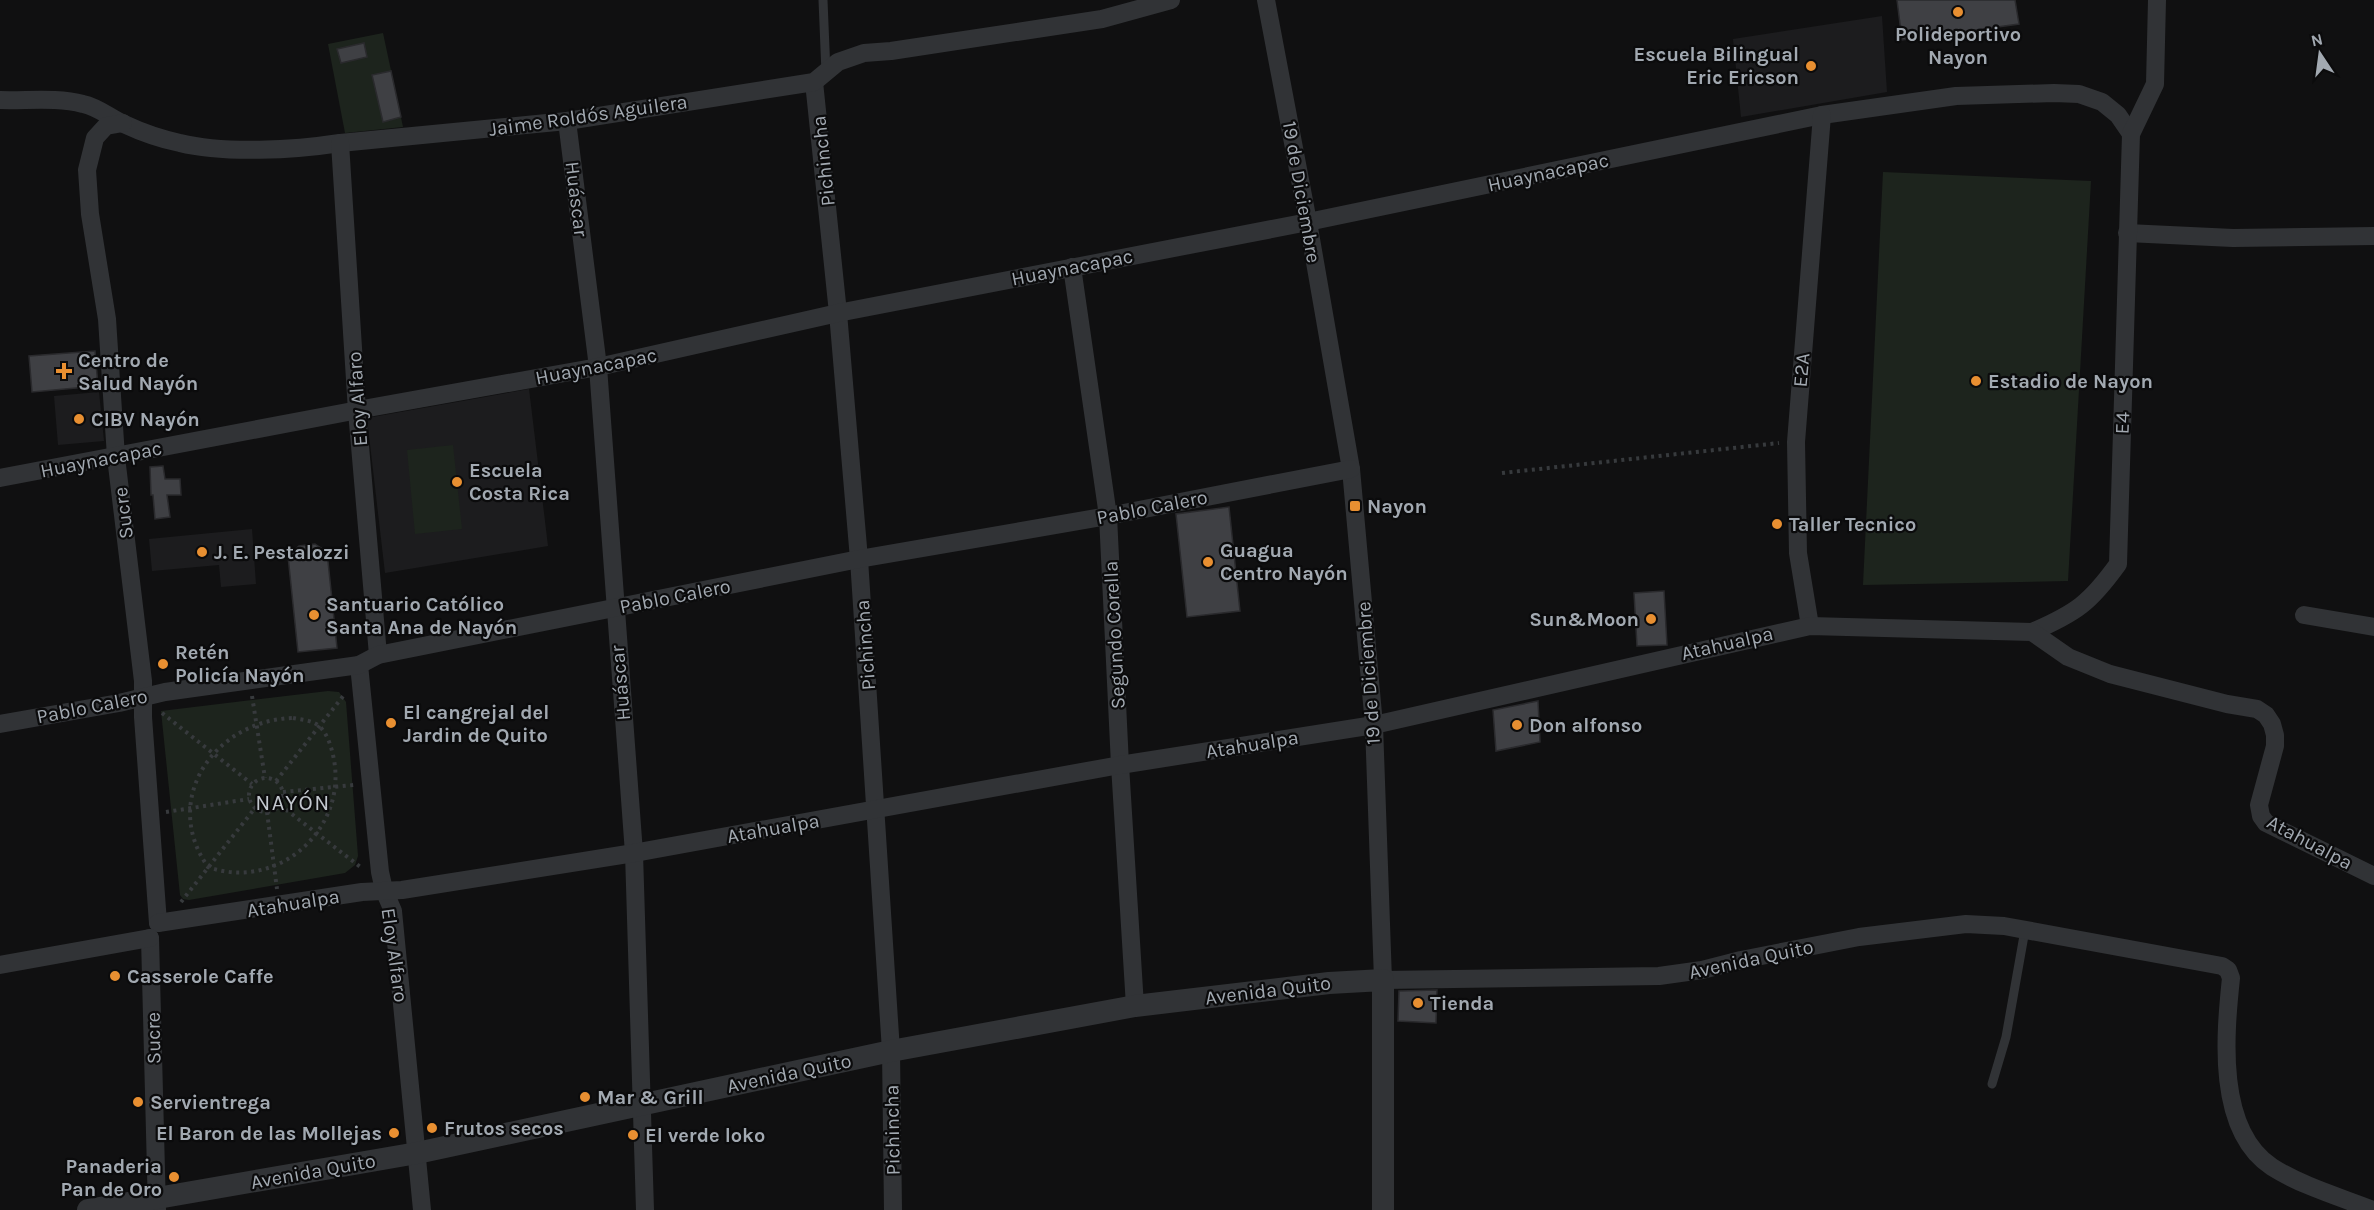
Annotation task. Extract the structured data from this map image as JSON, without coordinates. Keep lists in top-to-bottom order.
{
  "streets": {
    "street": [
      "Jaime Roldós Aguilera",
      "Pichincha",
      "Huaynacapac",
      "19 de Diciembre",
      "Huáscar",
      "E2A",
      "Eloy Alfaro",
      "E4",
      "Pablo Calero",
      "Sucre",
      "Segundo Corella",
      "Atahualpa",
      "Avenida Quito"
    ]
  },
  "crossings": [
    ["Jaime Roldós Aguilera", "Pichincha"],
    ["Jaime Roldós Aguilera", "Huáscar"],
    ["Jaime Roldós Aguilera", "Eloy Alfaro"],
    ["Jaime Roldós Aguilera", "Sucre"],
    ["Pichincha", "Huaynacapac"],
    ["Pichincha", "Pablo Calero"],
    ["Pichincha", "Atahualpa"],
    ["Pichincha", "Avenida Quito"],
    ["Huaynacapac", "19 de Diciembre"],
    ["Huaynacapac", "Huáscar"],
    ["Huaynacapac", "E2A"],
    ["Huaynacapac", "Eloy Alfaro"],
    ["Huaynacapac", "E4"],
    ["Huaynacapac", "Sucre"],
    ["Huaynacapac", "Segundo Corella"],
    ["19 de Diciembre", "Pablo Calero"],
    ["19 de Diciembre", "Atahualpa"],
    ["19 de Diciembre", "Avenida Quito"],
    ["Huáscar", "Pablo Calero"],
    ["Huáscar", "Atahualpa"],
    ["Huáscar", "Avenida Quito"],
    ["E2A", "Atahualpa"],
    ["Eloy Alfaro", "Pablo Calero"],
    ["Eloy Alfaro", "Atahualpa"],
    ["Eloy Alfaro", "Avenida Quito"],
    ["E4", "Atahualpa"],
    ["Pablo Calero", "Sucre"],
    ["Pablo Calero", "Segundo Corella"],
    ["Sucre", "Atahualpa"],
    ["Sucre", "Avenida Quito"],
    ["Segundo Corella", "Atahualpa"],
    ["Segundo Corella", "Avenida Quito"]
  ],
  "districts": ["NAYÓN"],
  "places": {
    "other": [
      "Polideportivo Nayon",
      "Escuela Bilingual Eric Ericson",
      "Estadio de Nayon",
      "CIBV Nayón",
      "Escuela Costa Rica",
      "Taller Tecnico",
      "J. E. Pestalozzi",
      "Guagua Centro Nayón",
      "Santuario Católico Santa Ana de Nayón",
      "Sun&Moon",
      "Retén Policía Nayón",
      "El cangrejal del Jardin de Quito",
      "Don alfonso",
      "Casserole Caffe",
      "Tienda",
      "Mar & Grill",
      "Servientrega",
      "Frutos secos",
      "El Baron de las Mollejas",
      "El verde loko",
      "Panaderia Pan de Oro"
    ],
    "health": ["Centro de Salud Nayón"],
    "transit": ["Nayon"]
  },
  "north": "top"
}
